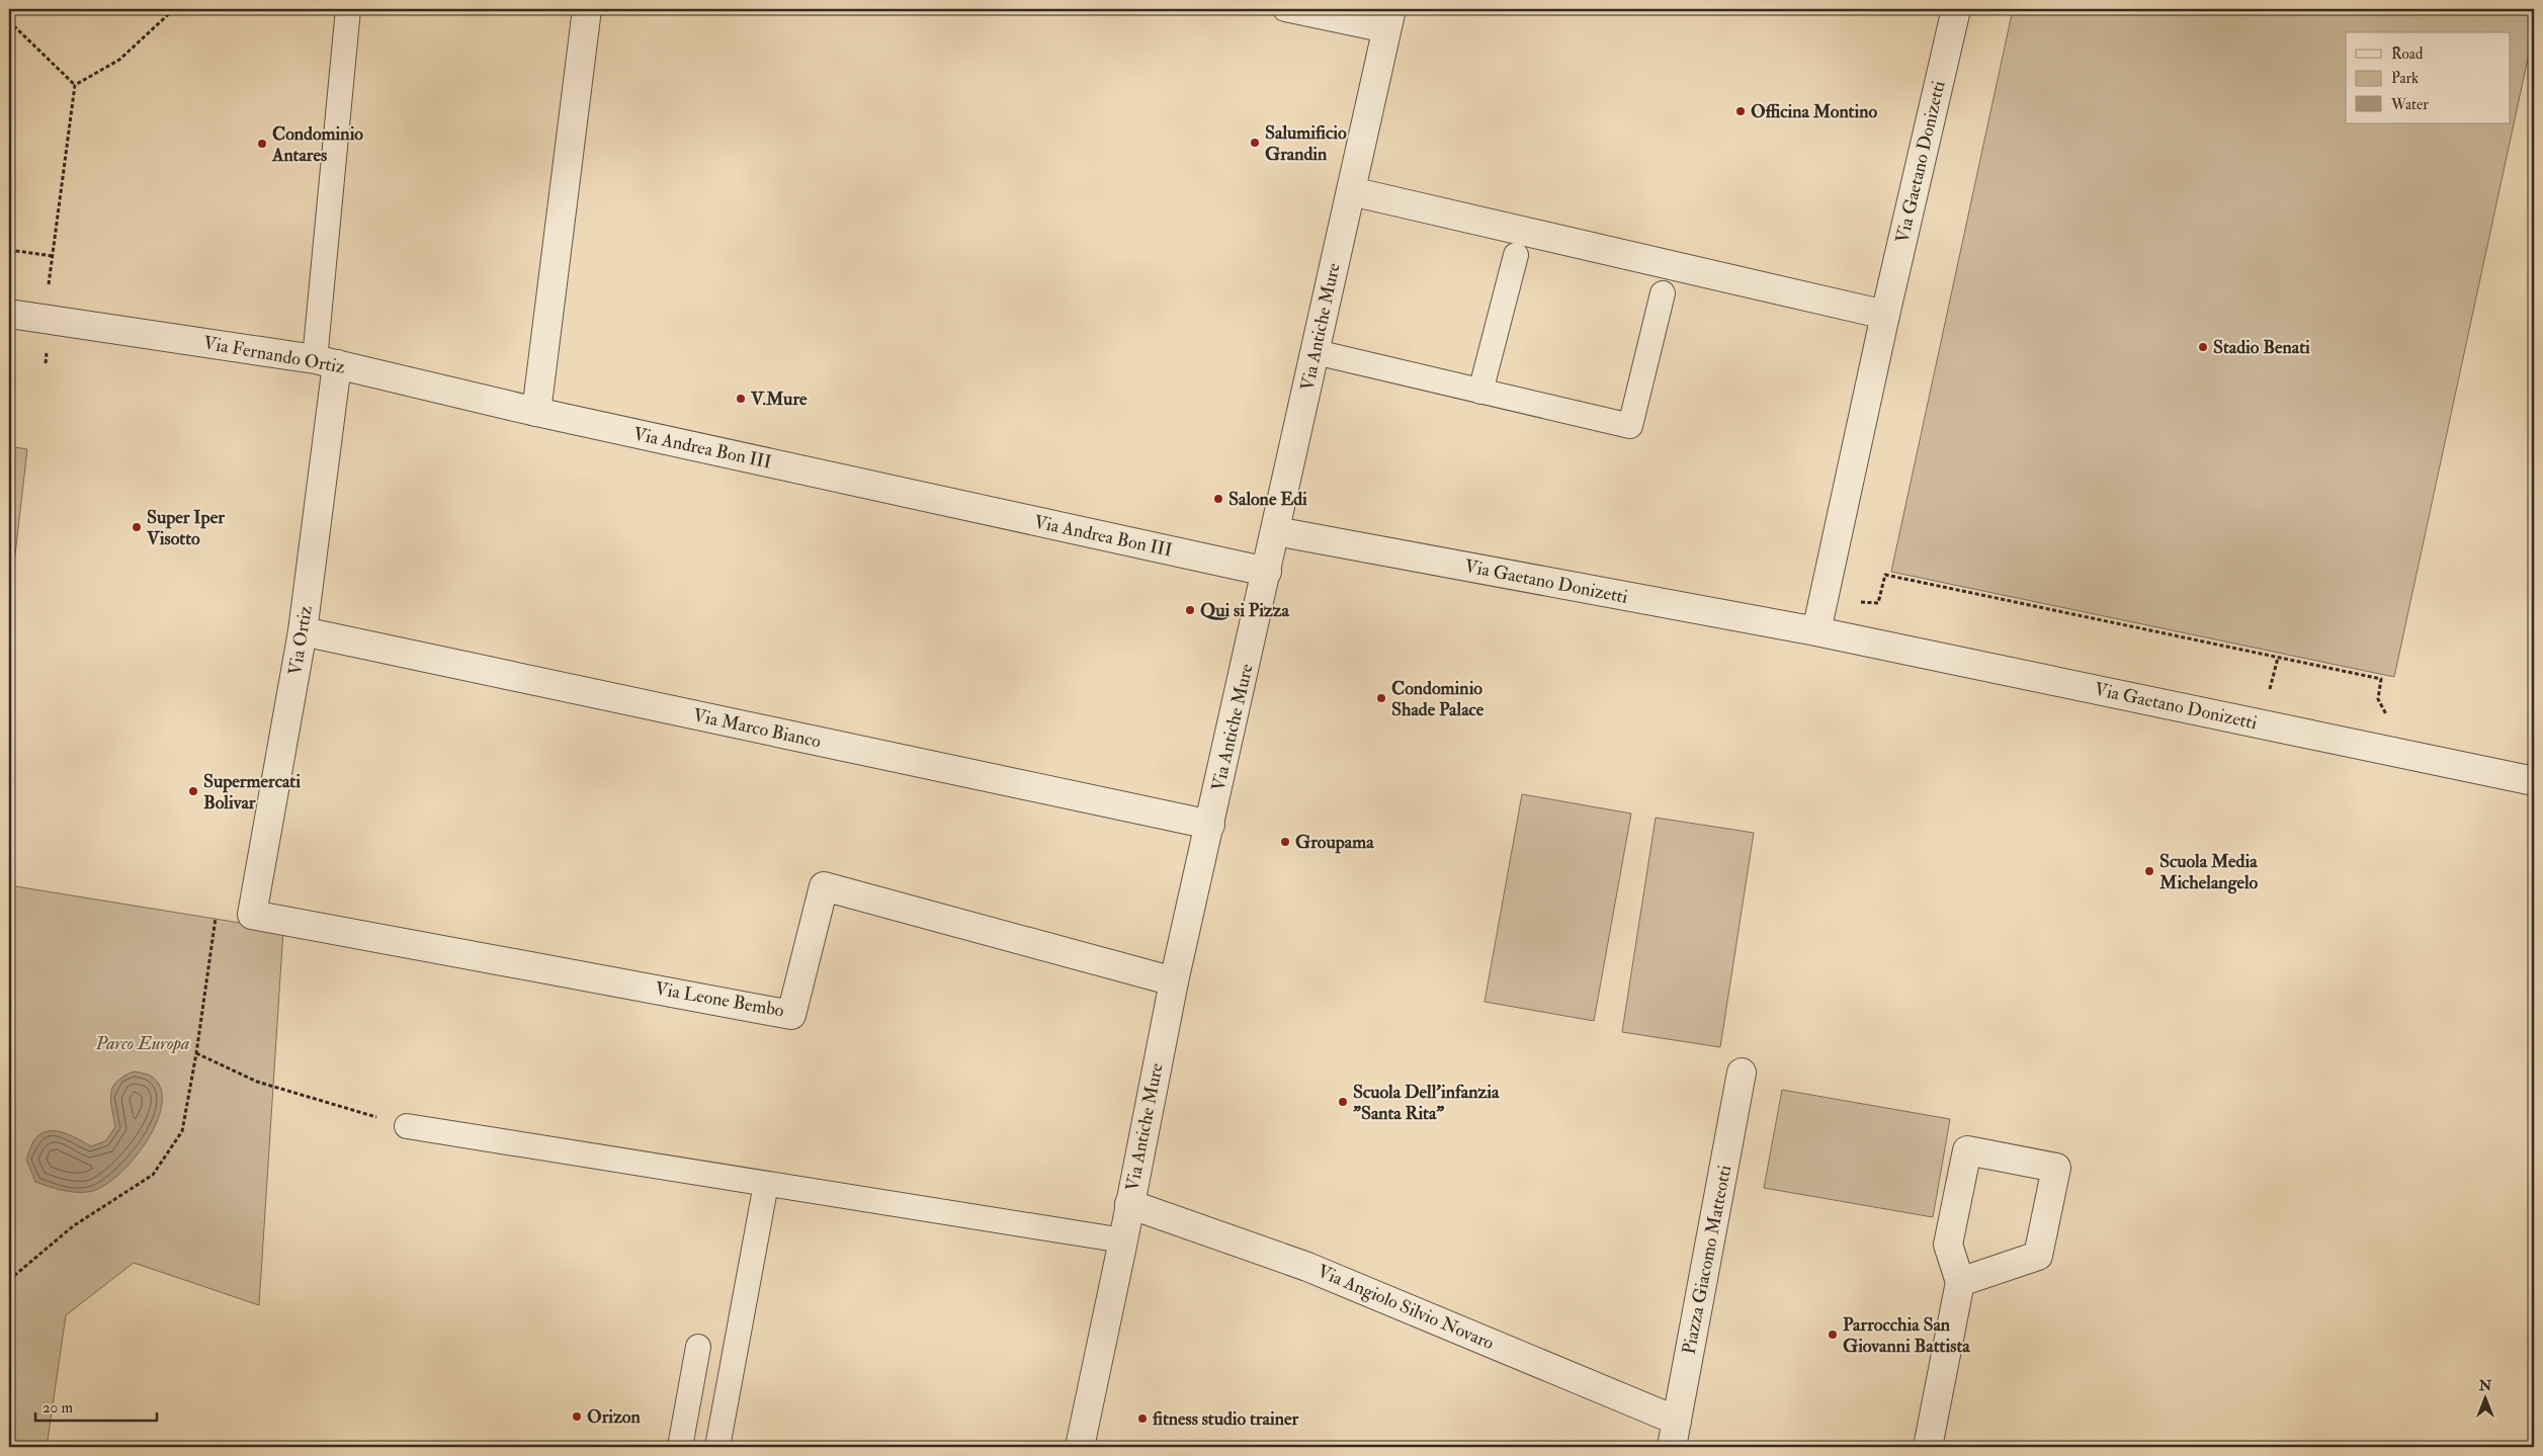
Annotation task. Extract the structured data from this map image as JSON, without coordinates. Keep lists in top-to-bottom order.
{
  "streets": {
    "street": [
      "Via Gaetano Donizetti",
      "Via Antiche Mure",
      "Via Fernando Ortiz",
      "Via Andrea Bon III",
      "Via Ortiz",
      "Via Marco Bianco",
      "Via Leone Bembo",
      "Piazza Giacomo Matteotti",
      "Via Angiolo Silvio Novaro"
    ]
  },
  "crossings": [
    ["Via Gaetano Donizetti", "Via Antiche Mure"],
    ["Via Antiche Mure", "Via Andrea Bon III"],
    ["Via Antiche Mure", "Via Marco Bianco"],
    ["Via Antiche Mure", "Via Leone Bembo"],
    ["Via Antiche Mure", "Via Angiolo Silvio Novaro"],
    ["Via Fernando Ortiz", "Via Andrea Bon III"],
    ["Via Fernando Ortiz", "Via Ortiz"],
    ["Via Ortiz", "Via Marco Bianco"],
    ["Via Ortiz", "Via Leone Bembo"],
    ["Piazza Giacomo Matteotti", "Via Angiolo Silvio Novaro"]
  ],
  "parks": ["Parco Europa"],
  "places": [
    "Officina Montino",
    "Salumificio Grandin",
    "Condominio Antares",
    "Stadio Benati",
    "V.Mure",
    "Salone Edi",
    "Super Iper Visotto",
    "Qui si Pizza",
    "Condominio Shade Palace",
    "Supermercati Bolivar",
    "Groupama",
    "Scuola Media Michelangelo",
    "Scuola Dell'infanzia \"Santa Rita\"",
    "Parrocchia San Giovanni Battista",
    "Orizon",
    "fitness studio trainer"
  ],
  "legend": ["Road", "Park", "Water"],
  "scale_bar": "20 m",
  "north": "top"
}
